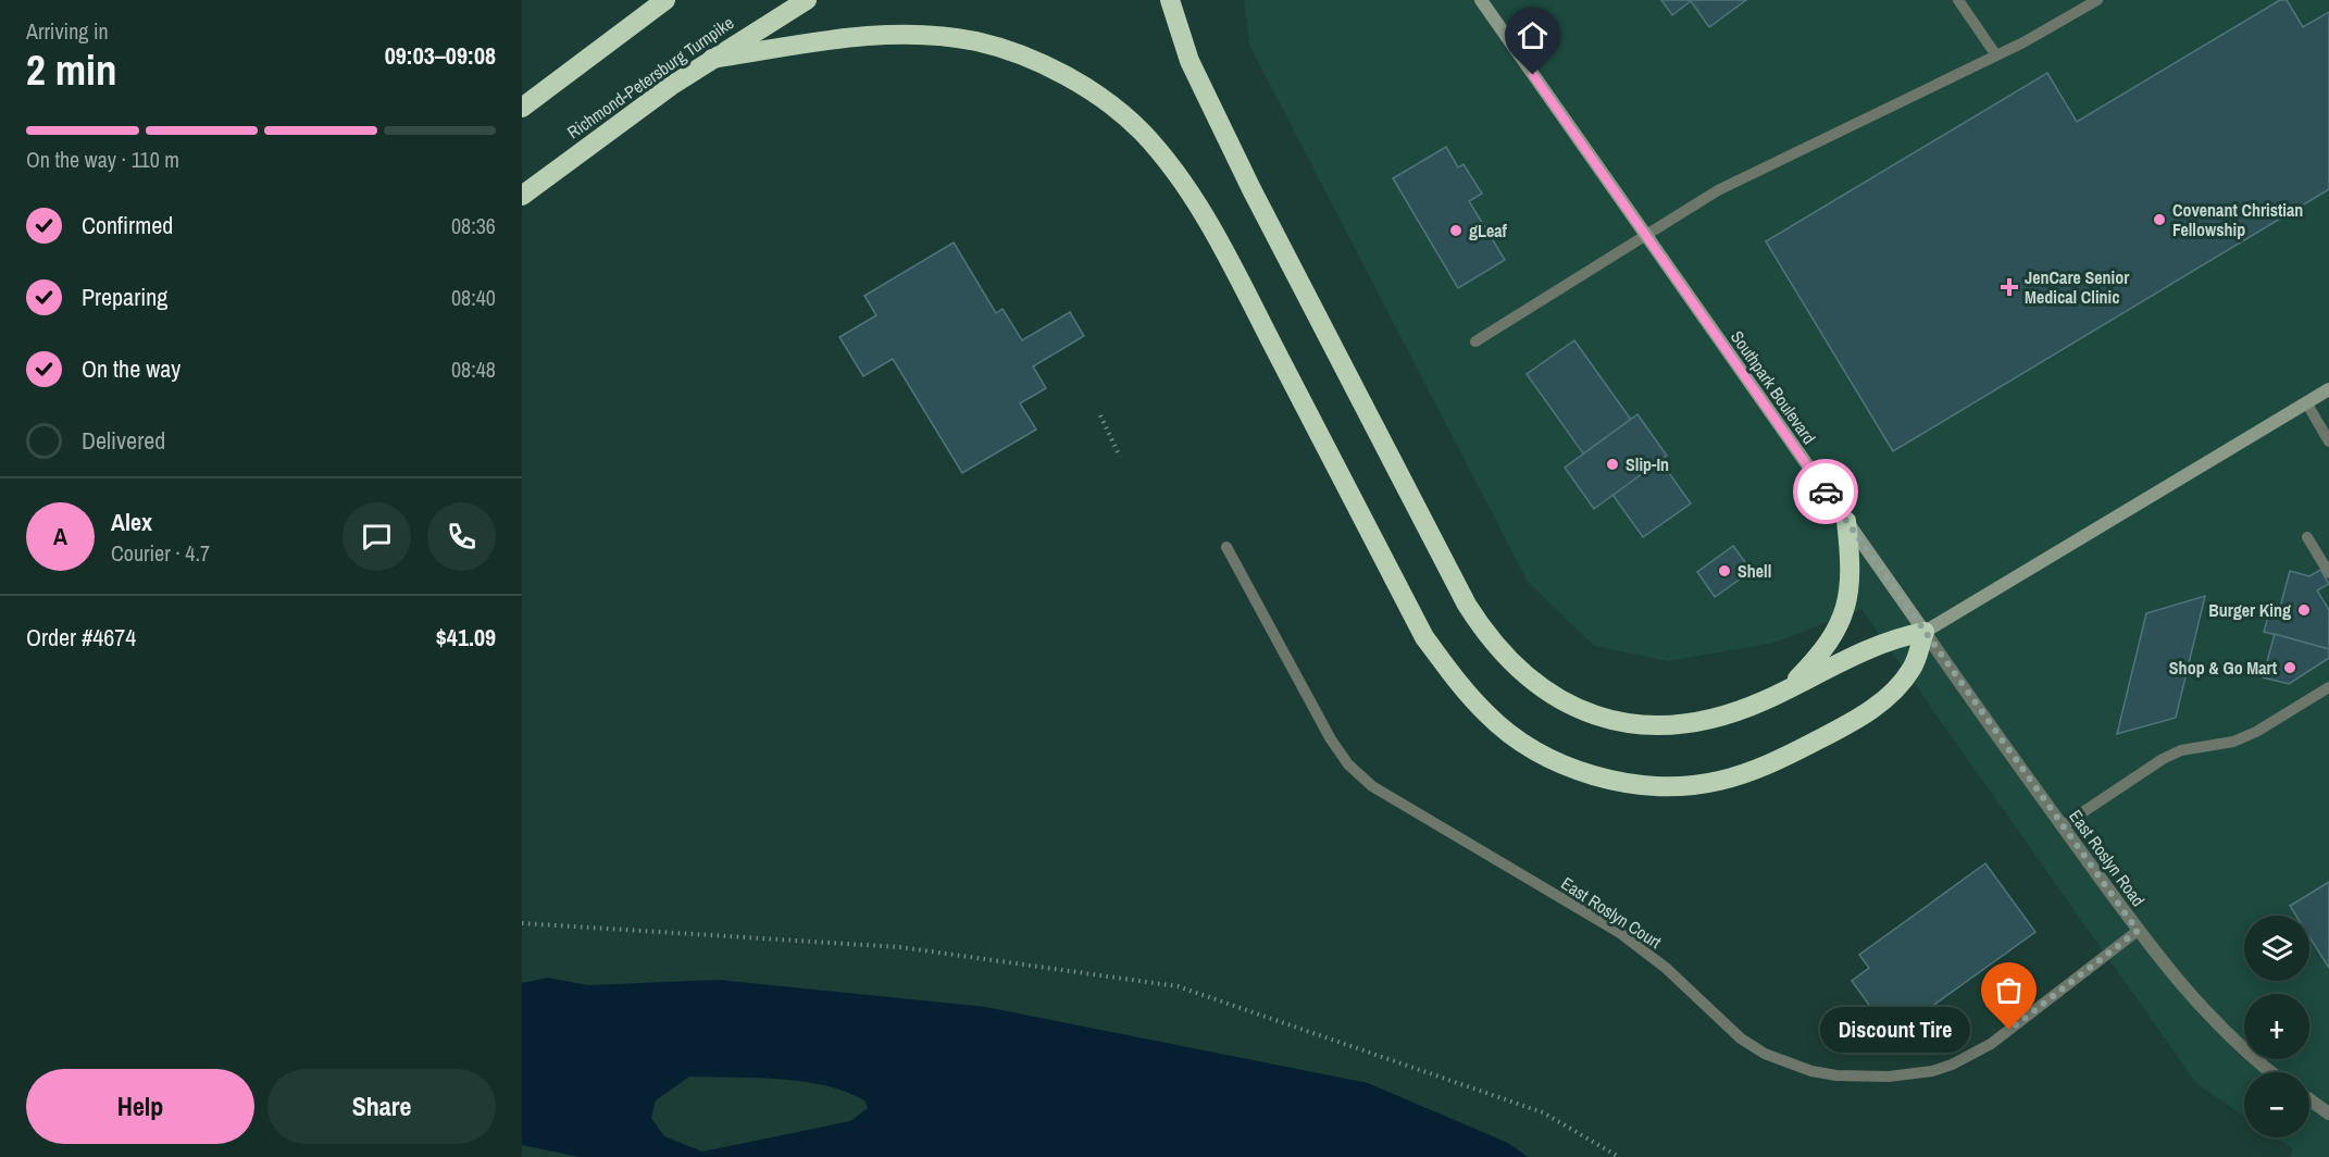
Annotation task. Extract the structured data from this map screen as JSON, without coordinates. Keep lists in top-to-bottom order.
{
  "streets": {
    "highway": ["Richmond-Petersburg Turnpike"],
    "main road": ["Southpark Boulevard"],
    "street": ["East Roslyn Road"],
    "lane": ["East Roslyn Court"]
  },
  "crossings": [
    ["Southpark Boulevard", "East Roslyn Road"],
    ["East Roslyn Road", "East Roslyn Court"]
  ],
  "places": {
    "other": [
      "Covenant Christian Fellowship",
      "gLeaf",
      "Slip-In",
      "Shell",
      "Burger King",
      "Shop & Go Mart",
      "Discount Tire"
    ],
    "health": ["JenCare Senior Medical Clinic"]
  },
  "page": {
    "heading": ["2 min", "Arriving in", "09:03–09:08"],
    "panel": [
      "Alex",
      "Courier · 4.7",
      "Order #4674",
      "$41.09"
    ],
    "bar": "On the way · 110 m",
    "list": [
      ["Confirmed", "08:36"],
      ["Preparing", "08:40"],
      ["On the way", "08:48"],
      "Delivered"
    ],
    "round": "A",
    "map_buttons": ["+", "−"],
    "bubble": "Discount Tire",
    "buttons": ["Help", "Share"]
  }
}
